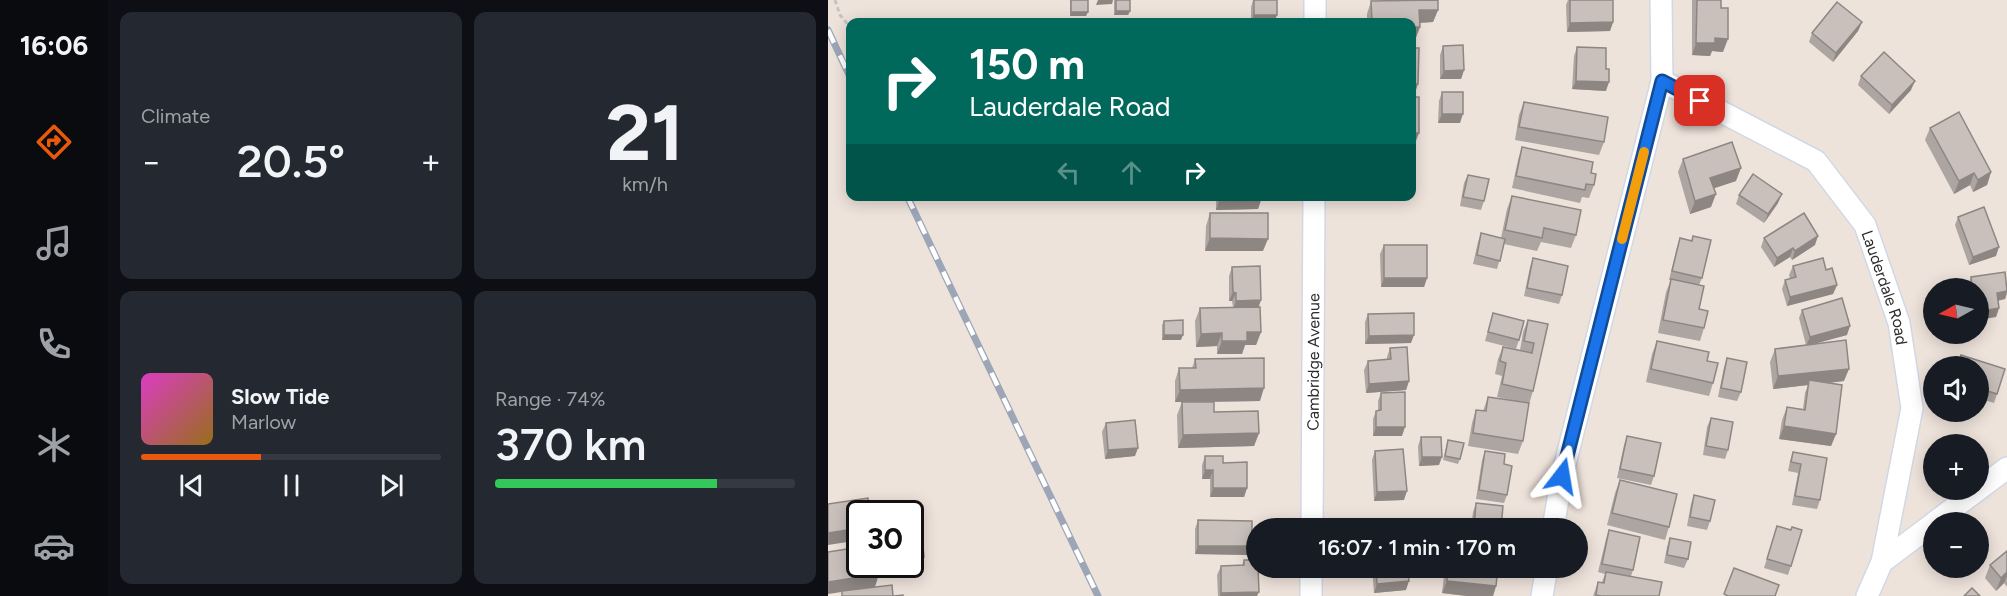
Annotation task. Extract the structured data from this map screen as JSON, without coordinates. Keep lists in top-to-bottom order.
{
  "streets": {
    "street": ["Lauderdale Road", "Cambridge Avenue"]
  },
  "north": "left",
  "page": {
    "tabs": "16:06",
    "tile": [
      "Climate",
      ["21", "km/h"],
      ["Range · 74%", "370 km"]
    ],
    "turn": ["150 m", "Lauderdale Road"],
    "heat": ["−", "20.5°", "+"],
    "map_buttons": ["+", "−"],
    "song": ["Slow Tide", "Marlow"],
    "limit": "30",
    "trip": "16:07 · 1 min · 170 m"
  }
}
